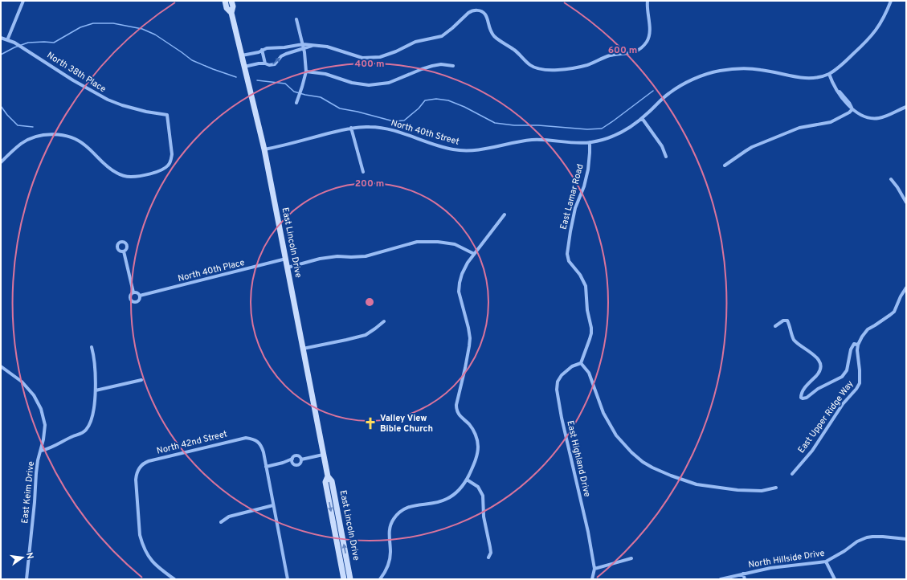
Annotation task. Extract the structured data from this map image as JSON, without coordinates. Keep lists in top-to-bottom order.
{
  "streets": {
    "main road": ["East Lincoln Drive"],
    "street": [
      "North 38th Place",
      "North 40th Street",
      "East Lamar Road",
      "North 40th Place",
      "East Upper Ridge Way",
      "North 42nd Street",
      "East Highland Drive",
      "East Keim Drive",
      "North Hillside Drive"
    ]
  },
  "crossings": [
    ["North 40th Street", "East Lamar Road"],
    ["North 40th Street", "East Lincoln Drive"],
    ["East Lamar Road", "East Highland Drive"],
    ["East Lincoln Drive", "North 40th Place"]
  ],
  "places": {
    "church": ["Valley View Bible Church"]
  },
  "north": "right",
  "rings": ["600 m", "400 m", "200 m"]
}
